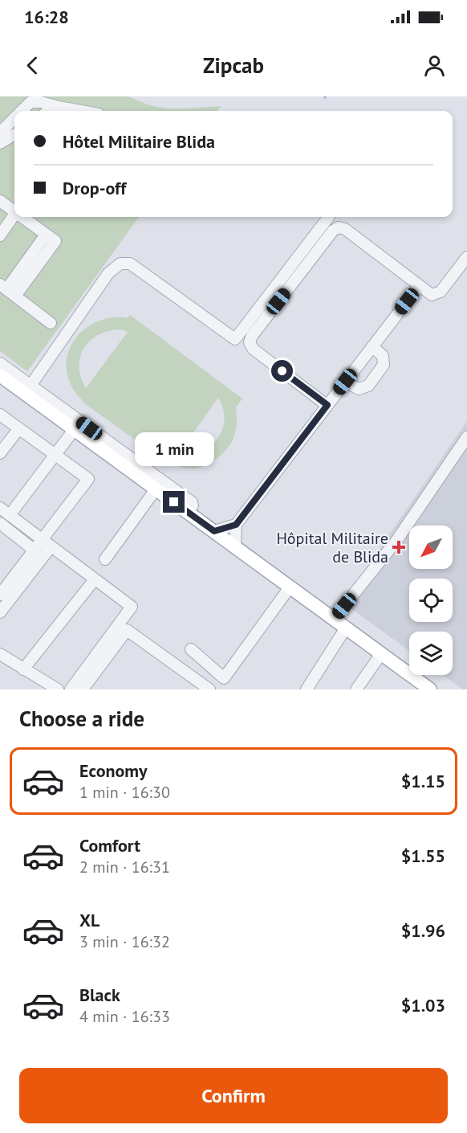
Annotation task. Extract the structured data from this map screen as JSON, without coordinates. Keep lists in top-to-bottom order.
{
  "places": {
    "health": ["Hôpital Militaire de Blida"]
  },
  "north": "bottom left",
  "page": {
    "status": "16:28",
    "header": "Zipcab",
    "banner": ["Hôtel Militaire Blida", "Drop-off"],
    "bubble": "1 min",
    "heading": "Choose a ride",
    "list": [
      {
        "name": "Economy",
        "note": "1 min · 16:30",
        "value": "$1.15"
      },
      {
        "name": "Comfort",
        "note": "2 min · 16:31",
        "value": "$1.55"
      },
      {
        "name": "XL",
        "note": "3 min · 16:32",
        "value": "$1.96"
      },
      {
        "name": "Black",
        "note": "4 min · 16:33",
        "value": "$1.03"
      }
    ],
    "buttons": "Confirm"
  }
}
